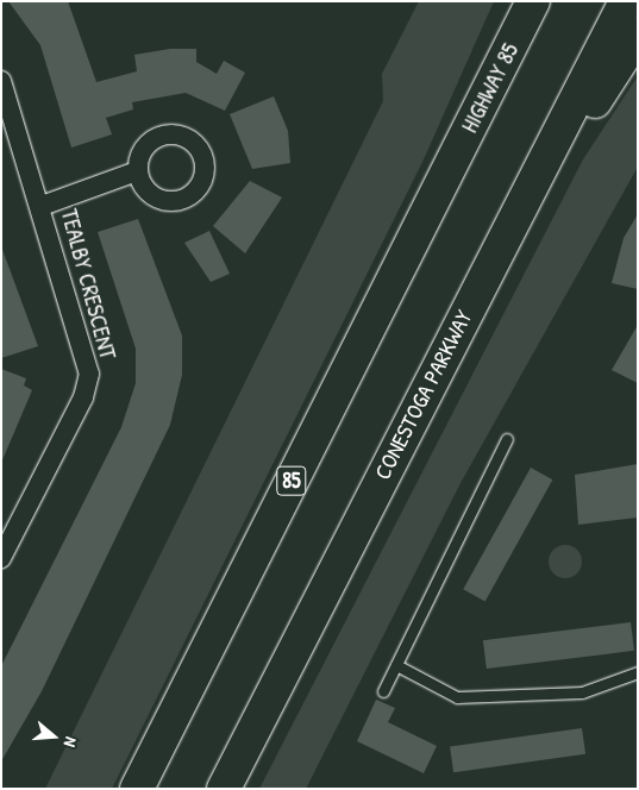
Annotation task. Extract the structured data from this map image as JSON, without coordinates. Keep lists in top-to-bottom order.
{
  "streets": {
    "highway": ["HIGHWAY 85", "CONESTOGA PARKWAY", "85"],
    "street": ["TEALBY CRESCENT"]
  },
  "crossings": [
    ["HIGHWAY 85", "85"]
  ],
  "north": "right"
}
